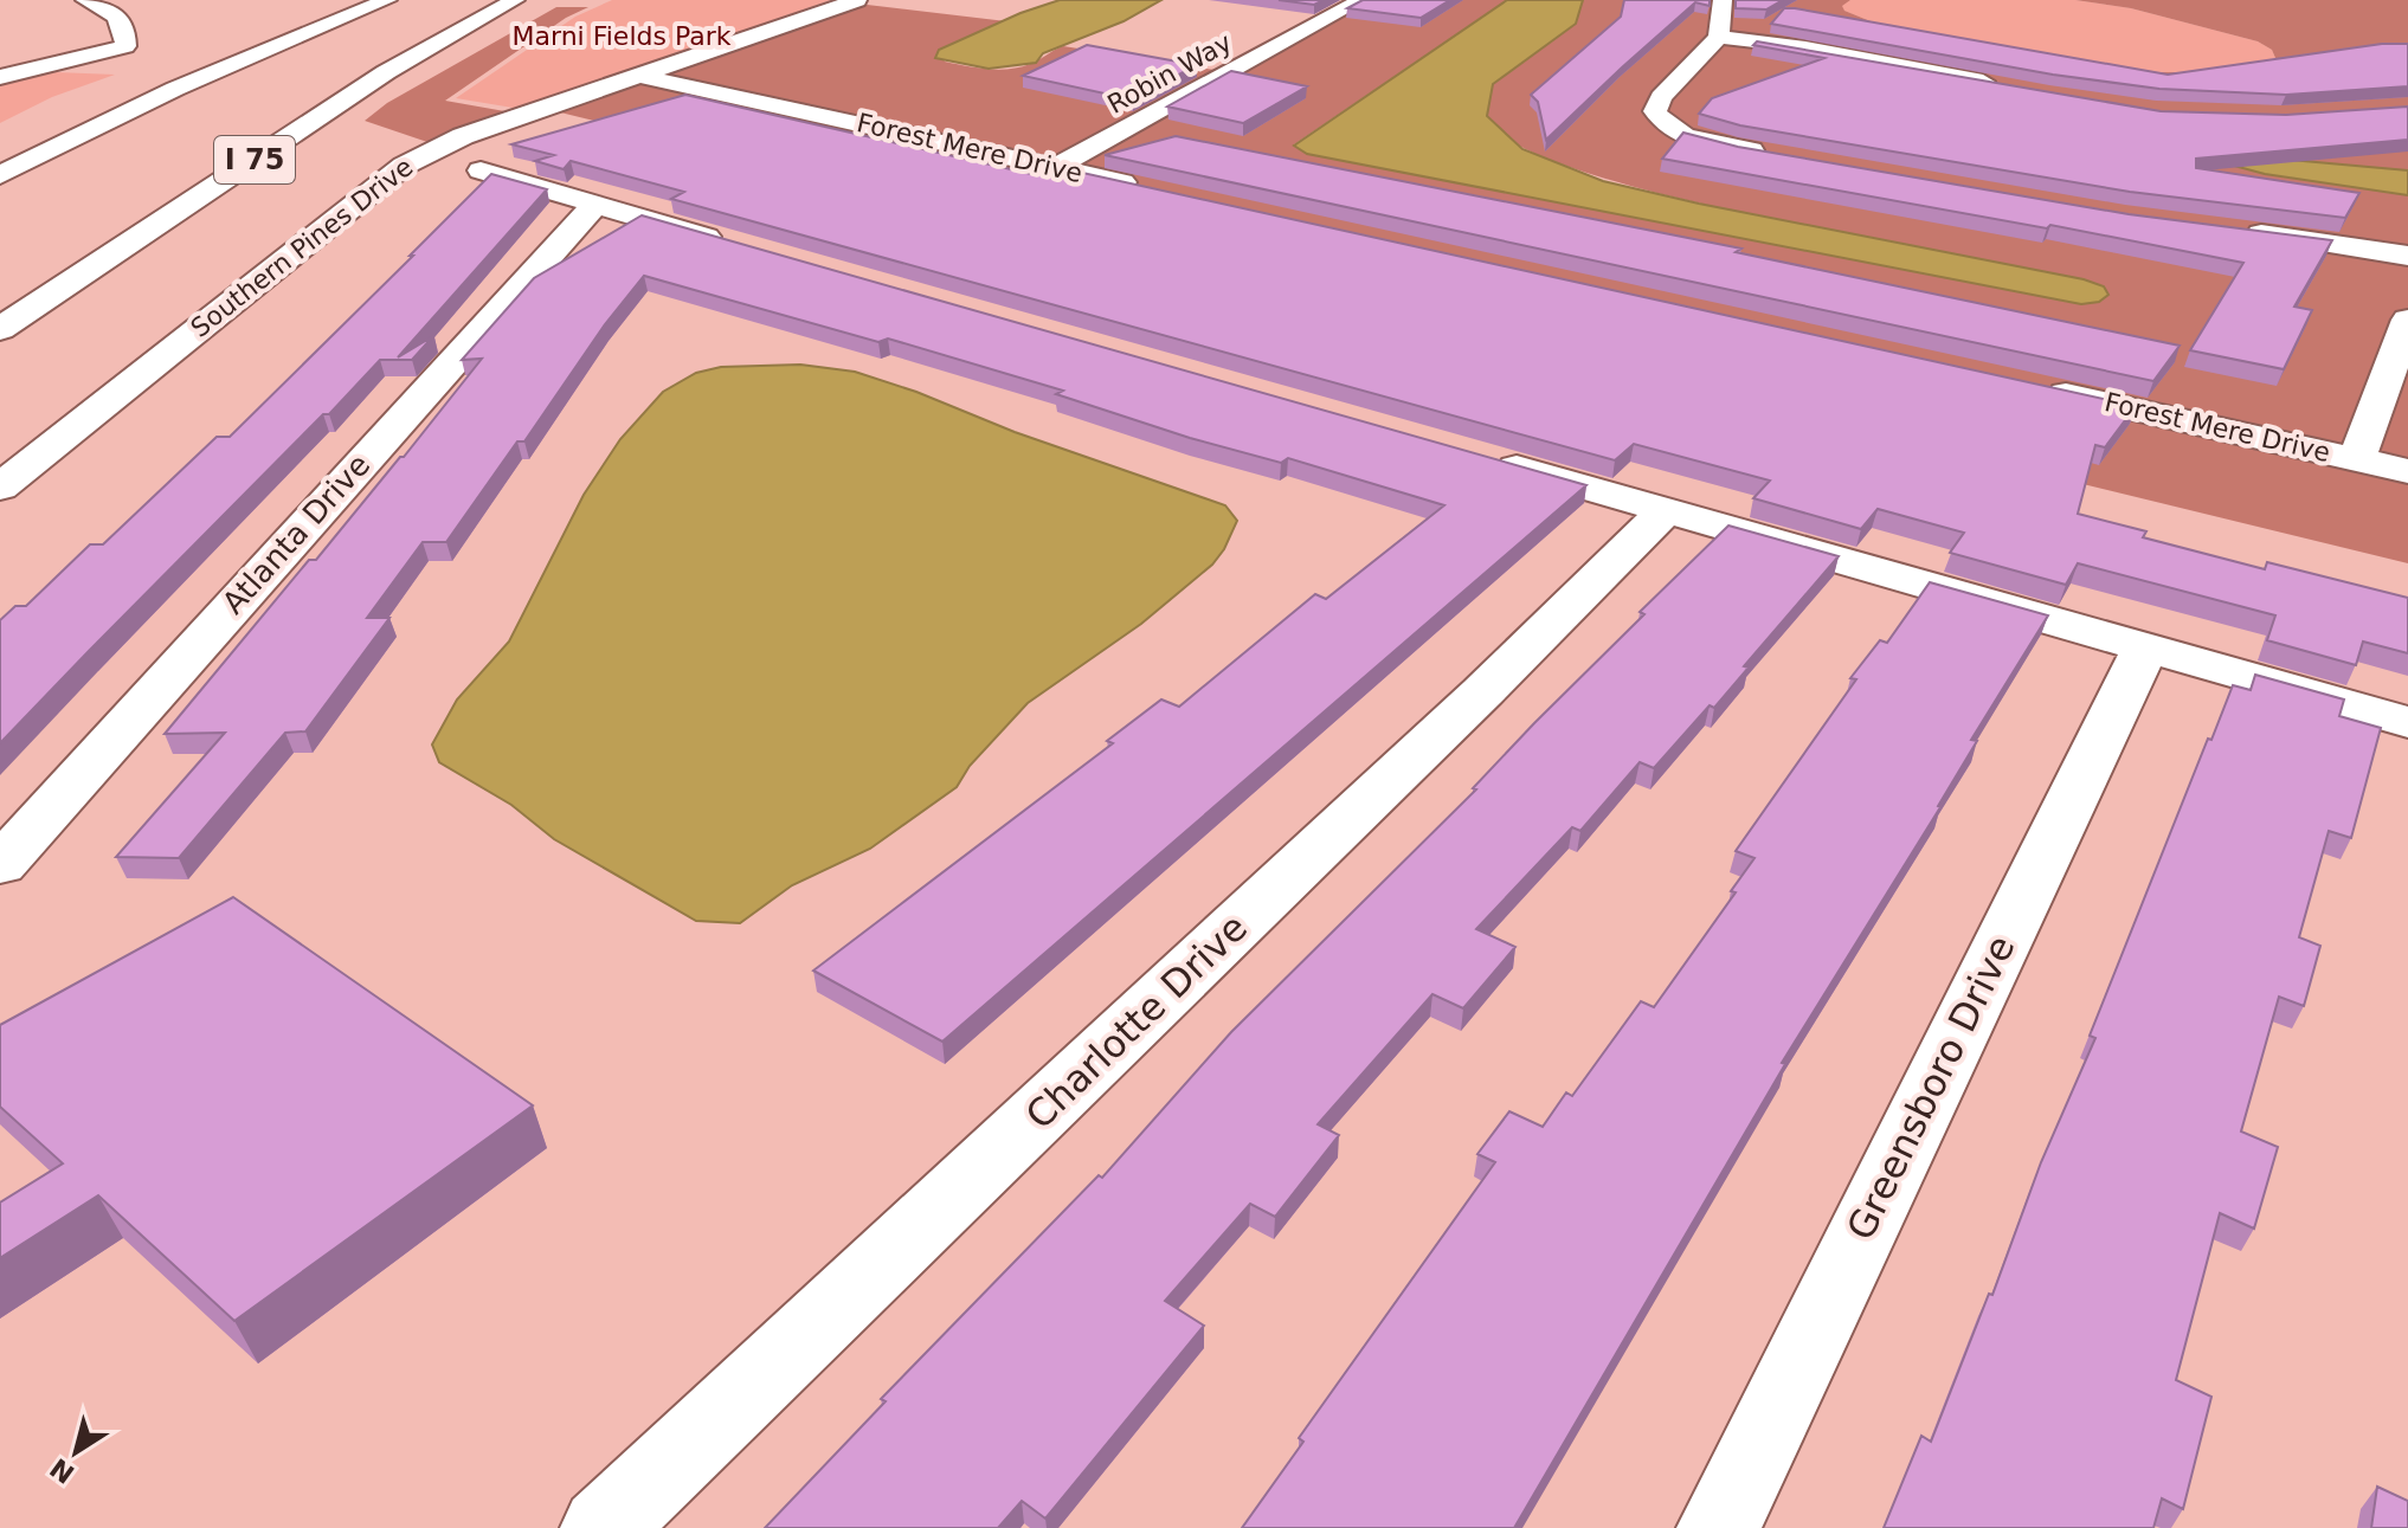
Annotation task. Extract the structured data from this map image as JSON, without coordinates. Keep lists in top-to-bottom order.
{
  "streets": {
    "main road": [
      "Robin Way",
      "Forest Mere Drive",
      "I 75",
      "Southern Pines Drive",
      "Atlanta Drive",
      "Charlotte Drive",
      "Greensboro Drive"
    ]
  },
  "crossings": [
    ["Robin Way", "Forest Mere Drive"],
    ["Forest Mere Drive", "Southern Pines Drive"]
  ],
  "parks": ["Marni Fields Park"],
  "north": "bottom left"
}
